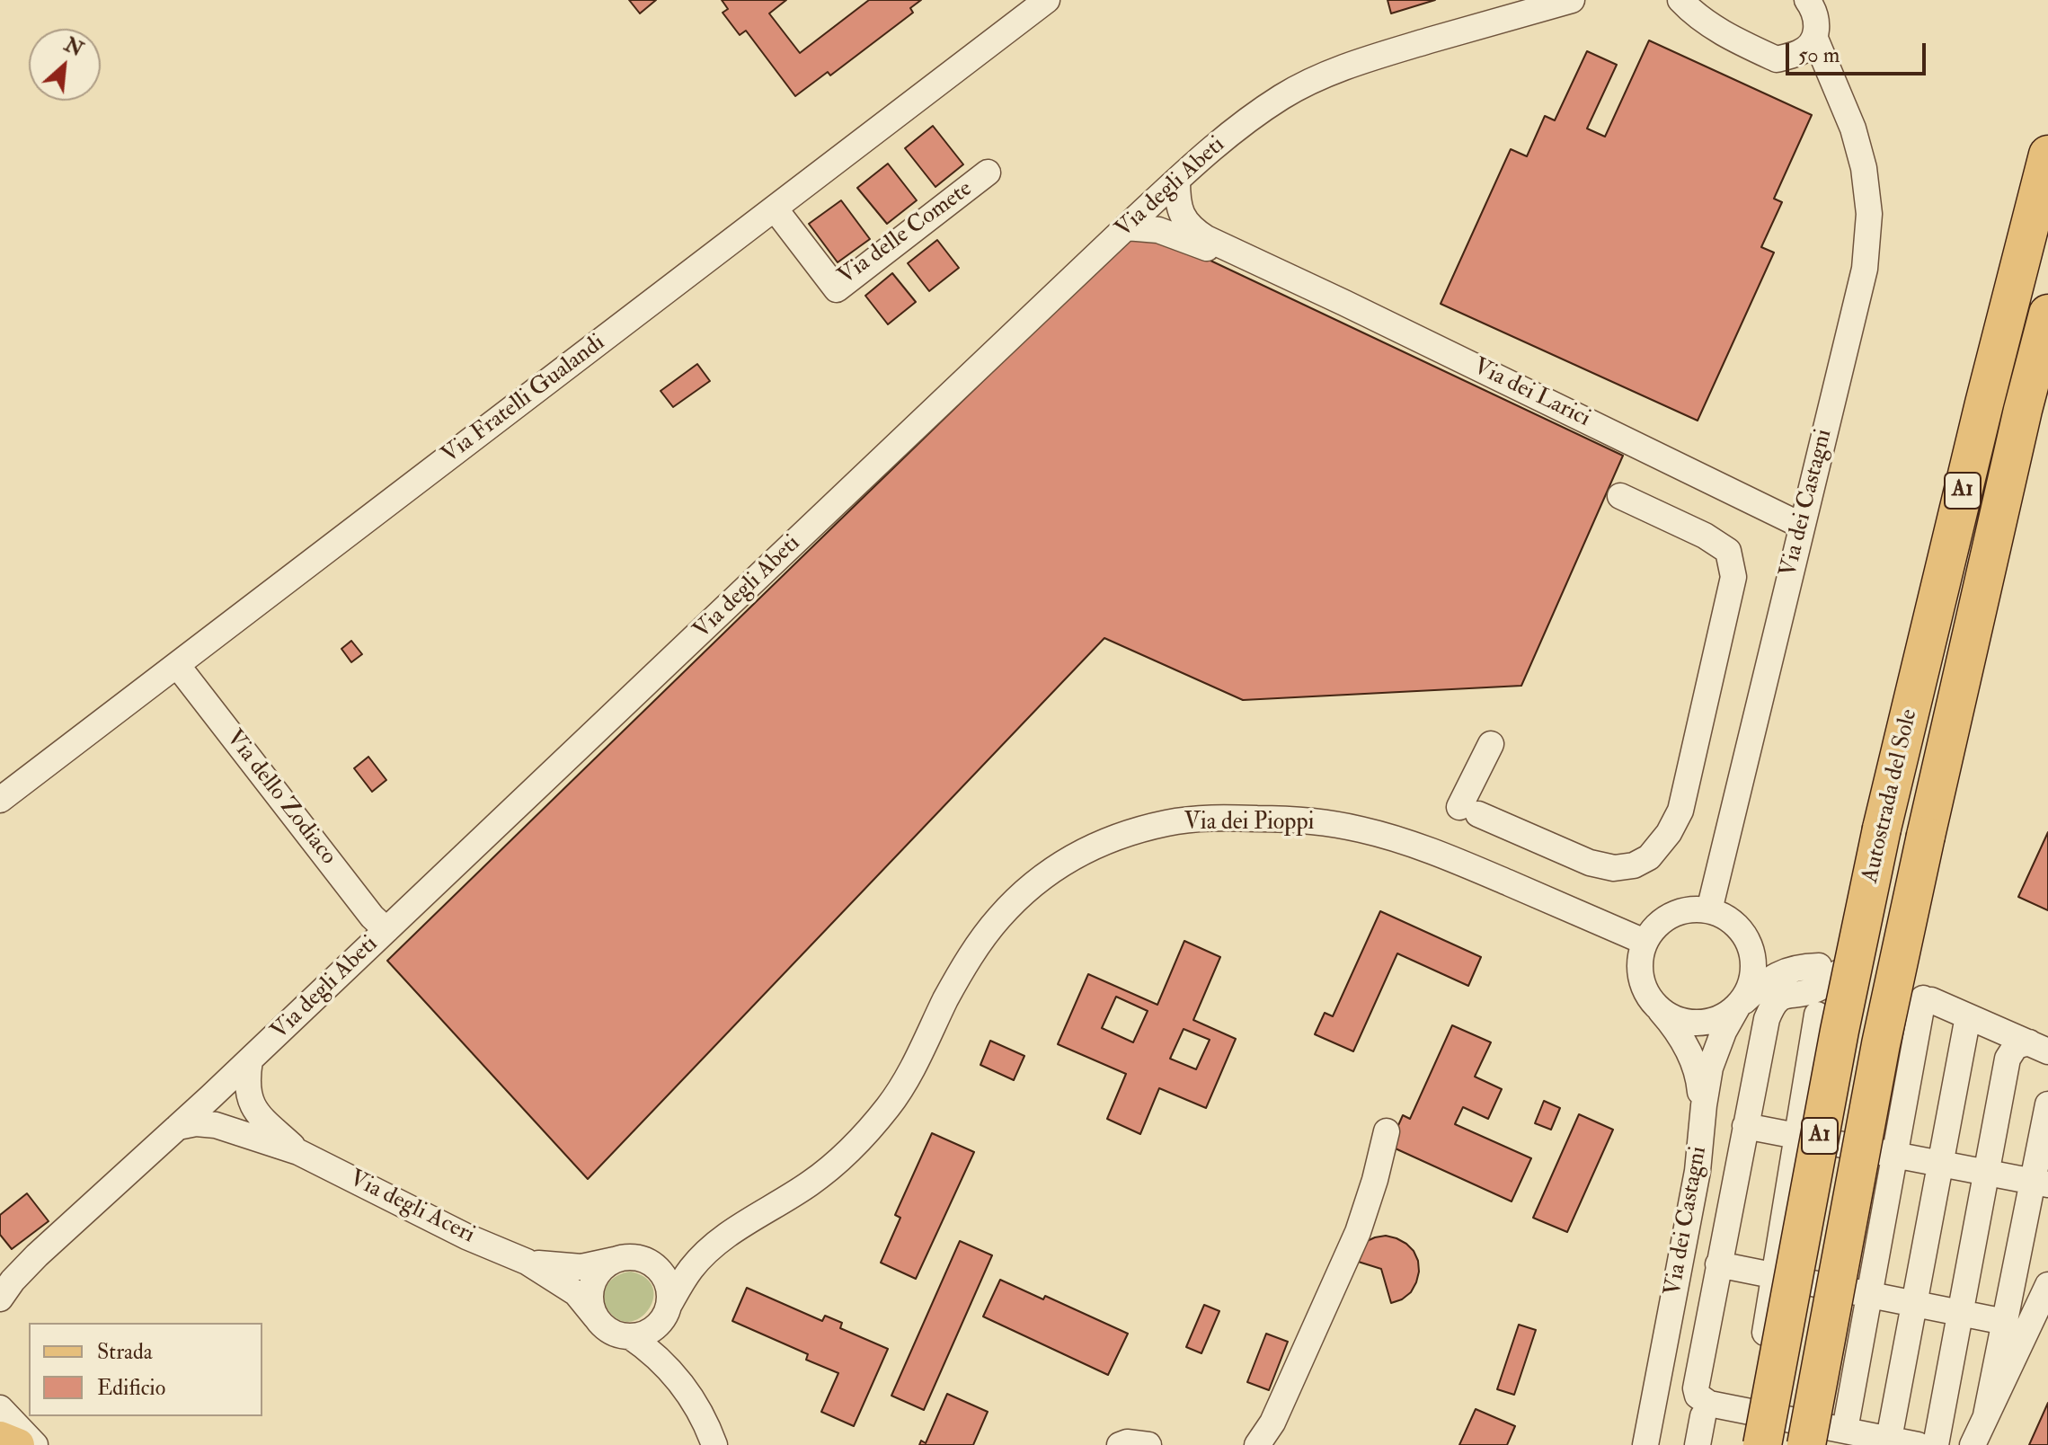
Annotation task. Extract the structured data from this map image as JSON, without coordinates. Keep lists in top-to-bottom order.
{
  "streets": {
    "highway": ["A1", "Autostrada del Sole"],
    "street": [
      "Via degli Abeti",
      "Via delle Comete",
      "Via dei Larici",
      "Via Fratelli Gualandi",
      "Via dei Castagni",
      "Via dello Zodiaco",
      "Via dei Pioppi",
      "Via degli Aceri"
    ]
  },
  "crossings": [
    ["Via degli Abeti", "Via dei Larici"],
    ["Via degli Abeti", "Via dello Zodiaco"],
    ["Via degli Abeti", "Via degli Aceri"],
    ["Via delle Comete", "Via Fratelli Gualandi"],
    ["Via dei Larici", "Via dei Castagni"],
    ["Via Fratelli Gualandi", "Via dello Zodiaco"],
    ["Via dei Castagni", "Via dei Pioppi"],
    ["Via dei Pioppi", "Via degli Aceri"]
  ],
  "legend": ["Strada", "Edificio"],
  "scale_bar": "50 m",
  "north": "top right"
}
